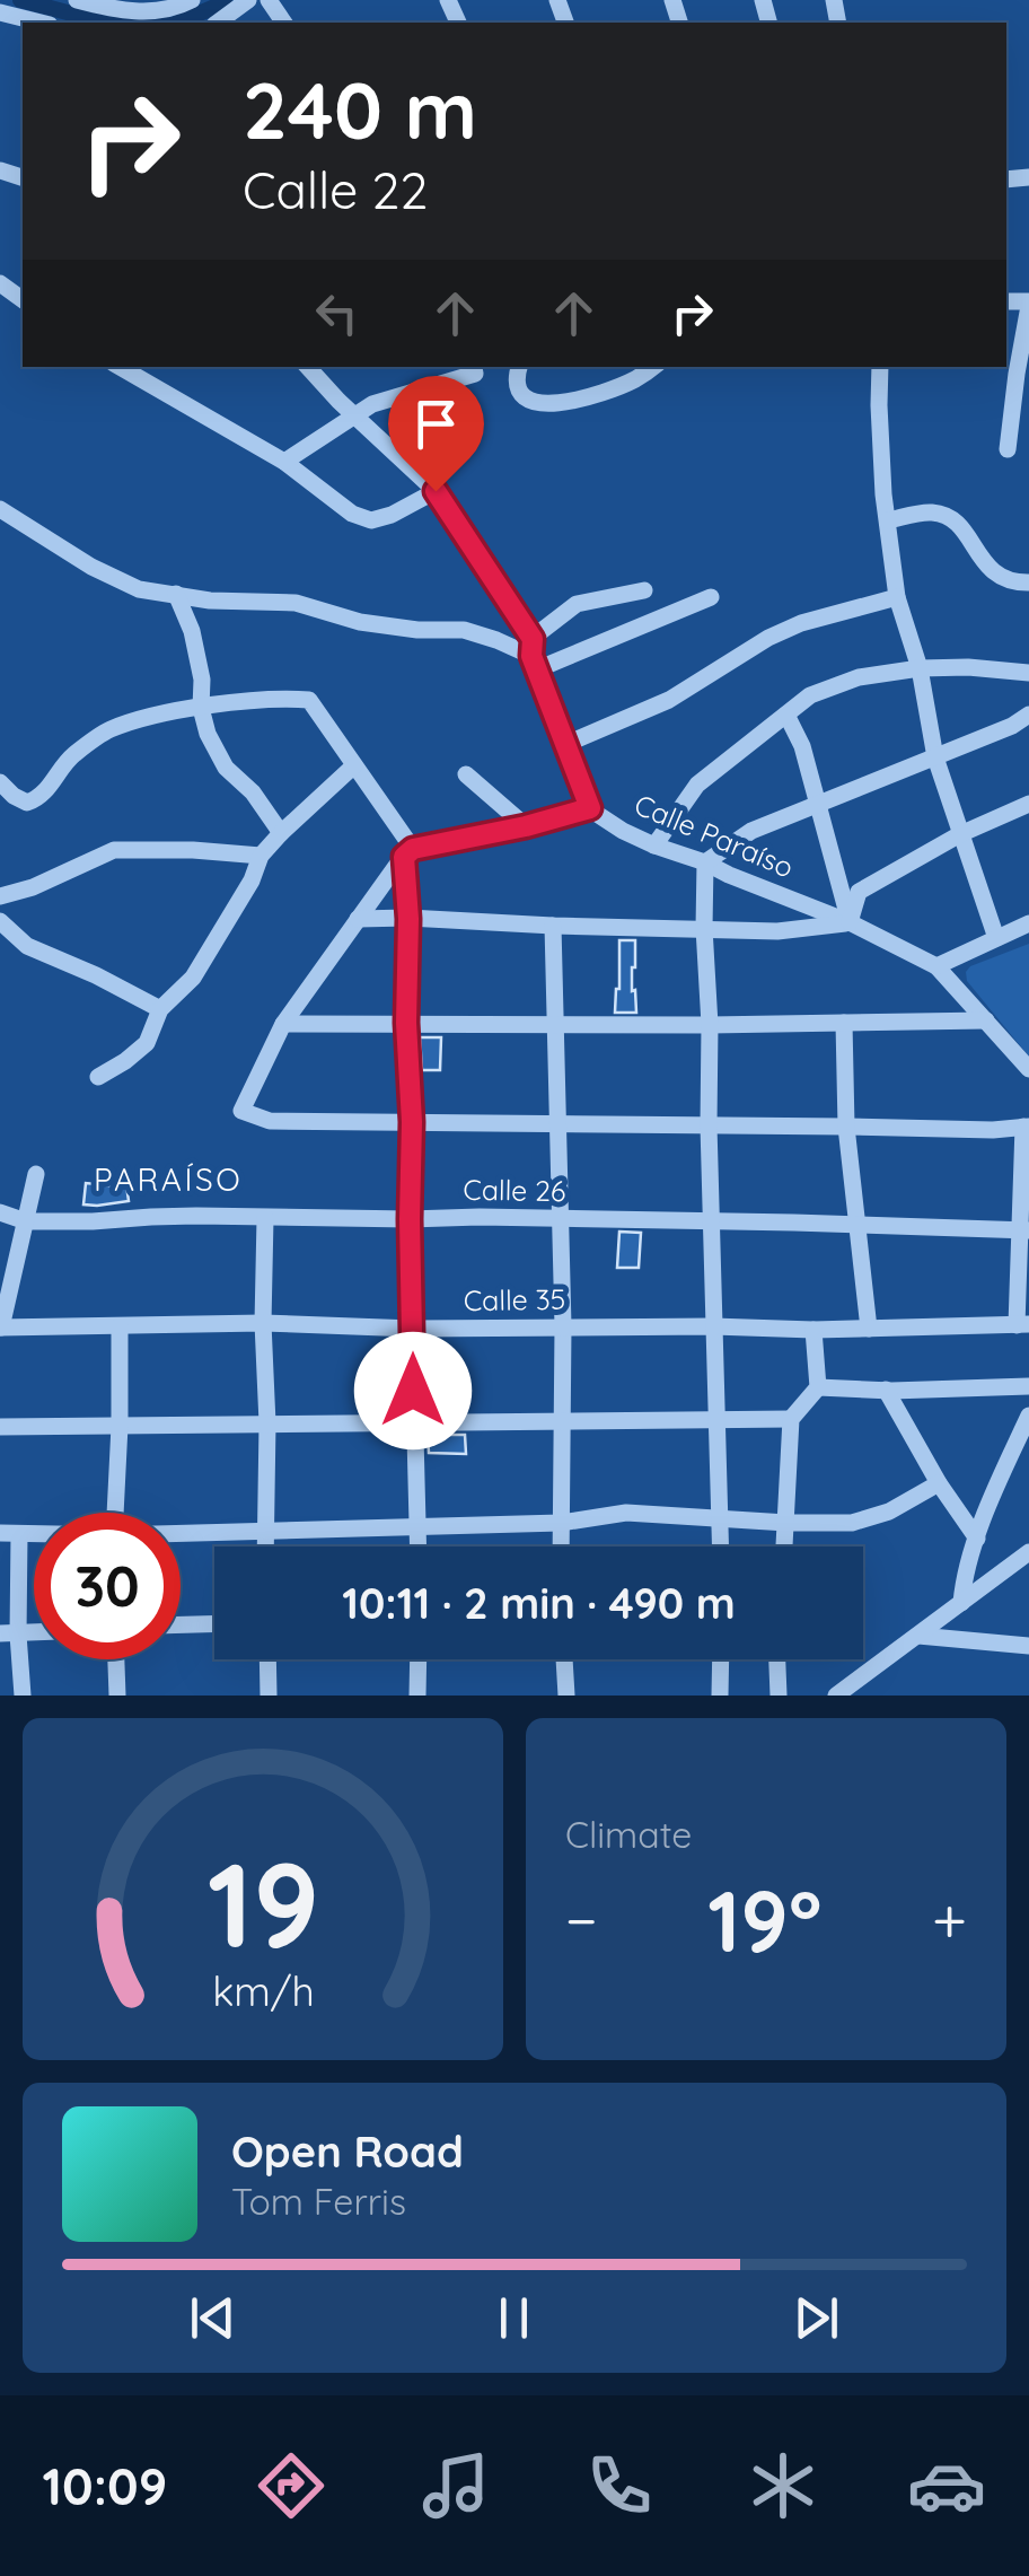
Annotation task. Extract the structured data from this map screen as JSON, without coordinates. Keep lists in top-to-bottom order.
{
  "streets": {
    "street": ["Calle Paraíso", "Calle 26", "Calle 35"]
  },
  "districts": ["PARAÍSO"],
  "page": {
    "turn": ["240 m", "Calle 22"],
    "limit": "30",
    "trip": "10:11 · 2 min · 490 m",
    "tile": "Climate",
    "heat": ["−", "19°", "+"],
    "song": ["Open Road", "Tom Ferris"],
    "tabs": "10:09",
    "gauge": ["19", "km/h"]
  }
}
